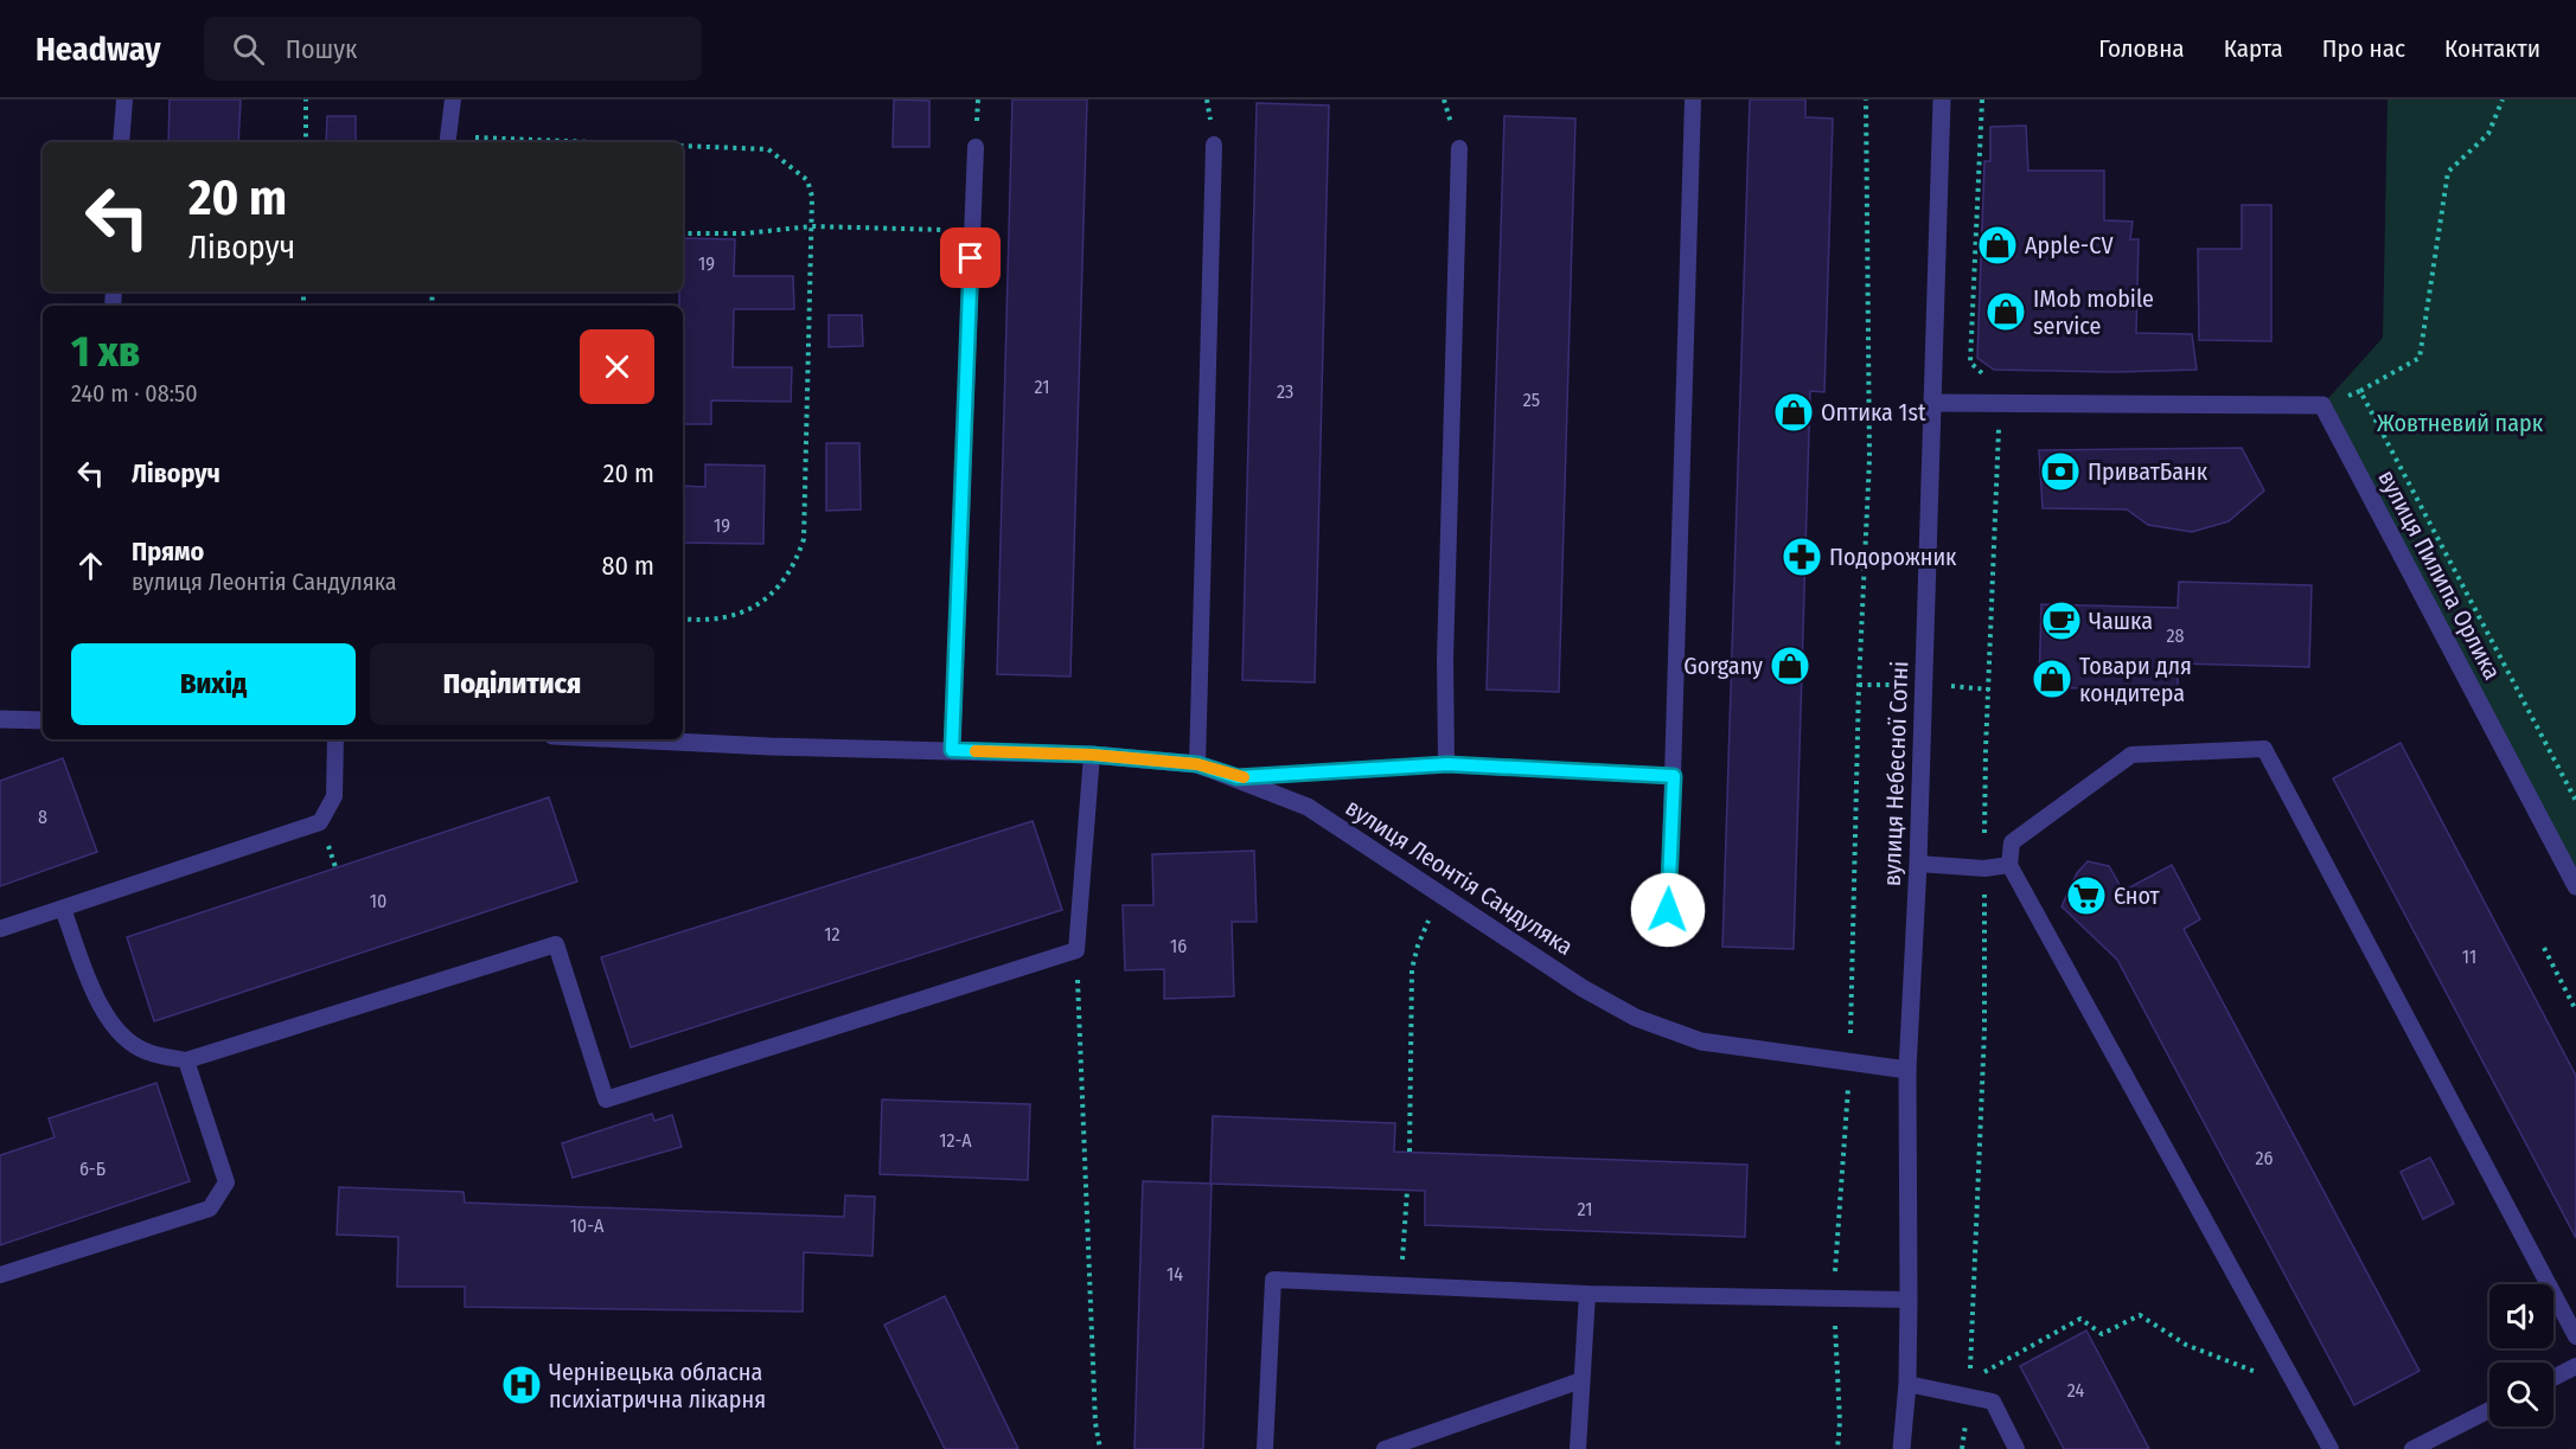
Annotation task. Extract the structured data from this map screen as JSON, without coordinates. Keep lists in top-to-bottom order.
{
  "streets": {
    "street": ["вулиця Пилипа Орлика", "вулиця Небесної Сотні", "вулиця Леонтія Сандуляка"]
  },
  "crossings": [
    ["вулиця Небесної Сотні", "вулиця Леонтія Сандуляка"]
  ],
  "parks": ["Жовтневий парк"],
  "places": {
    "shop": [
      "Apple-CV",
      "IMob mobile service",
      "Оптика 1st",
      "Gorgany",
      "Товари для кондитера"
    ],
    "bank": ["ПриватБанк"],
    "pharmacy": ["Подорожник"],
    "cafe": ["Чашка"],
    "supermarket": ["Єнот"],
    "hospital": ["Чернівецька обласна психіатрична лікарня"]
  },
  "house_numbers": [
    "19",
    "21",
    "23",
    "25",
    "19",
    "28",
    "8",
    "10",
    "12",
    "16",
    "11",
    "12-А",
    "26",
    "6-Б",
    "21",
    "10-А",
    "14",
    "24"
  ],
  "page": {
    "header": "Headway",
    "search": "Пошук",
    "nav": [
      "Головна",
      "Карта",
      "Про нас",
      "Контакти"
    ],
    "turn": ["20 m", "Ліворуч"],
    "heading": ["1 хв", "240 m · 08:50"],
    "list": [
      {
        "name": "Ліворуч",
        "value": "20 m"
      },
      {
        "name": "Прямо",
        "note": "вулиця Леонтія Сандуляка",
        "value": "80 m"
      }
    ],
    "buttons": ["Вихід", "Поділитися"]
  }
}
